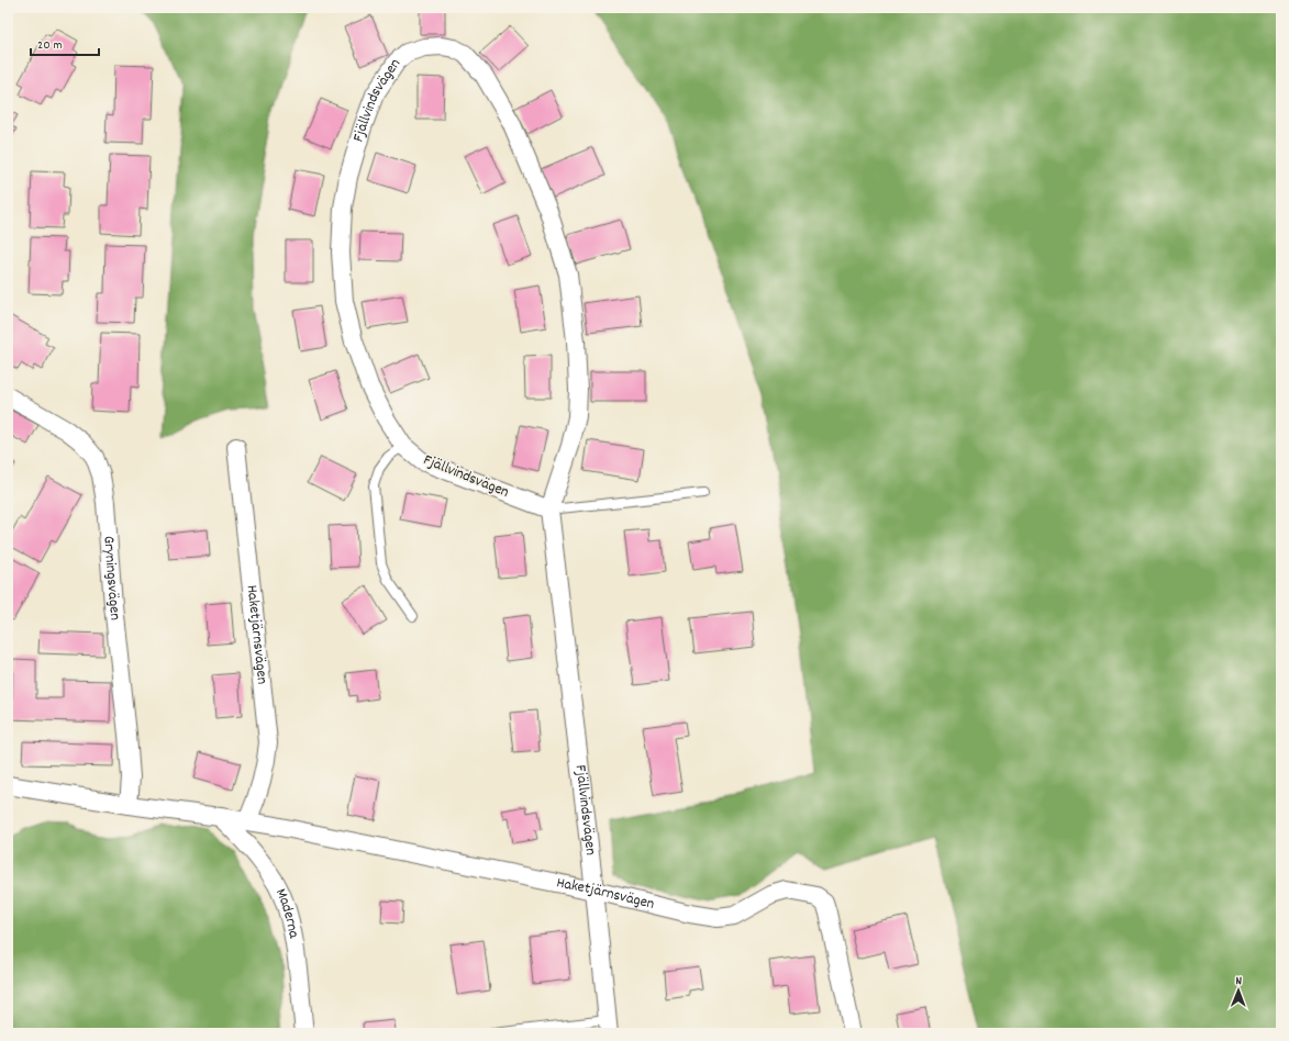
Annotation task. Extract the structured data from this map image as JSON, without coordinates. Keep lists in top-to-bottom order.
{
  "streets": {
    "street": [
      "Fjällvindsvägen",
      "Gryningsvägen",
      "Haketjärnsvägen",
      "Maderna"
    ]
  },
  "crossings": [
    ["Fjällvindsvägen", "Haketjärnsvägen"],
    ["Gryningsvägen", "Haketjärnsvägen"],
    ["Haketjärnsvägen", "Maderna"]
  ],
  "scale_bar": "20 m",
  "north": "top"
}
